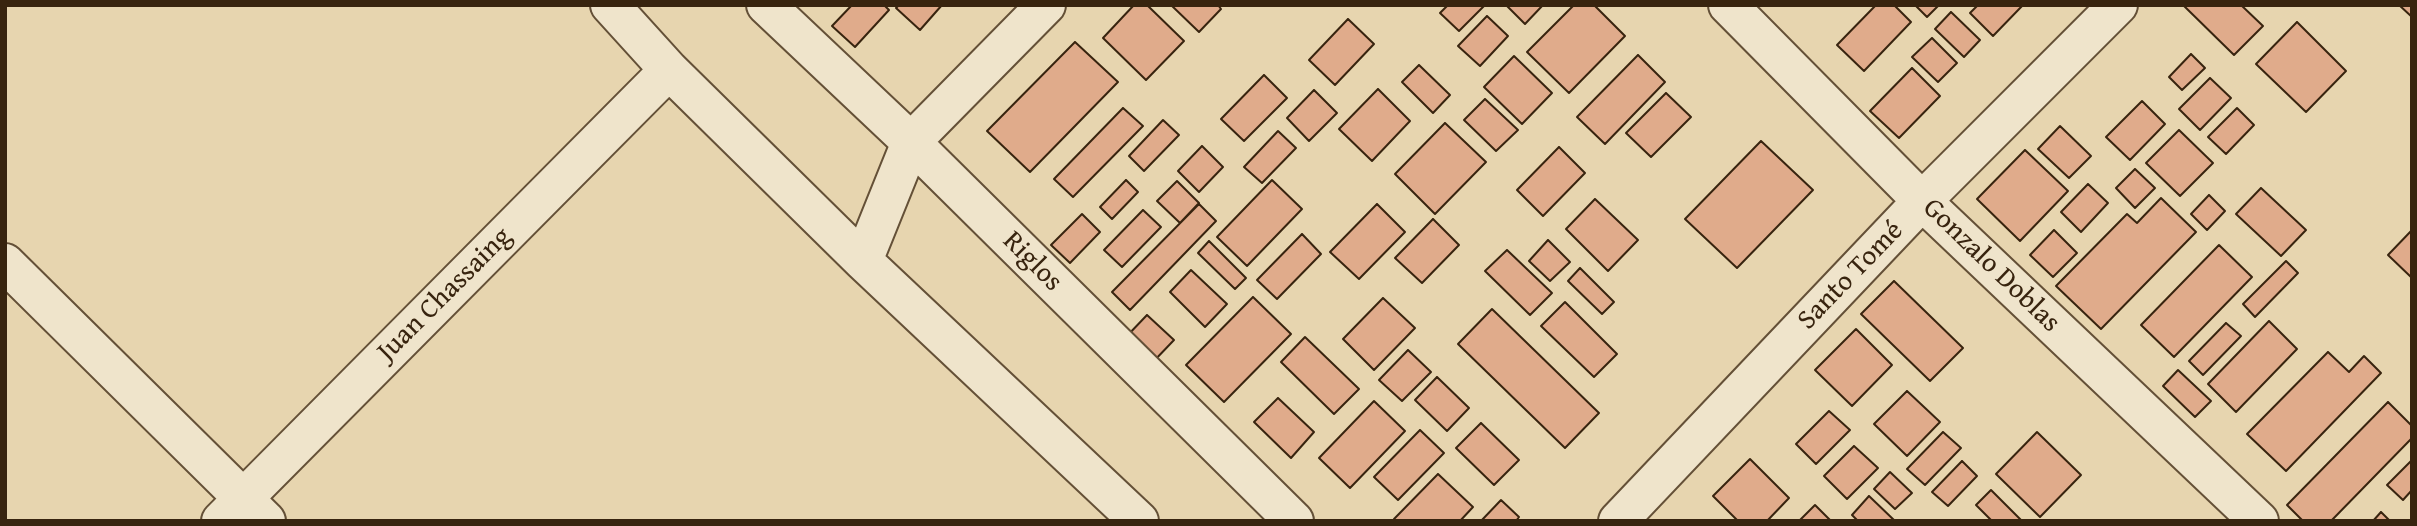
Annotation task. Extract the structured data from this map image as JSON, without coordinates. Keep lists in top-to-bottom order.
{
  "streets": {
    "street": [
      "Riglos",
      "Gonzalo Doblas",
      "Santo Tomé",
      "Juan Chassaing"
    ]
  },
  "crossings": [
    ["Gonzalo Doblas", "Santo Tomé"]
  ]
}
